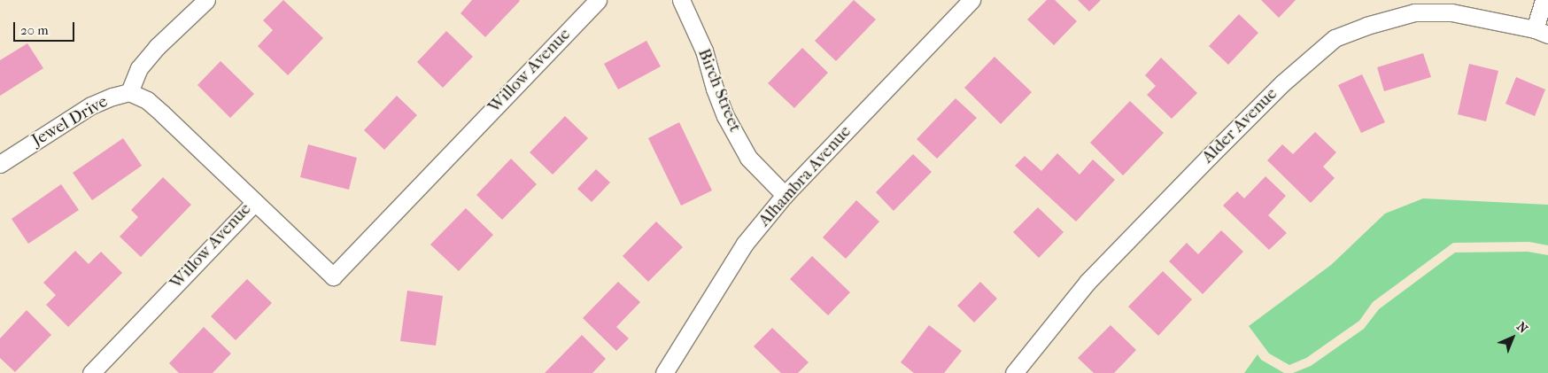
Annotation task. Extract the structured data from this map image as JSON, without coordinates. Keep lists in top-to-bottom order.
{
  "streets": {
    "street": [
      "Willow Avenue",
      "Birch Street",
      "Jewel Drive",
      "Alder Avenue",
      "Alhambra Avenue"
    ]
  },
  "crossings": [
    ["Willow Avenue", "Jewel Drive"],
    ["Birch Street", "Alhambra Avenue"]
  ],
  "scale_bar": "20 m",
  "north": "top right"
}
